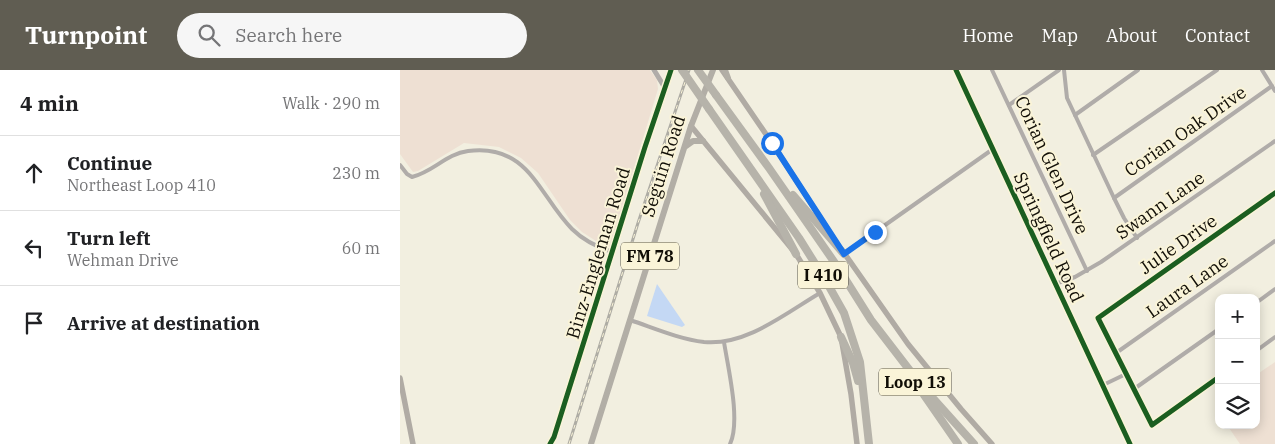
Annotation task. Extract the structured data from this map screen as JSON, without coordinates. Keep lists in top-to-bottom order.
{
  "streets": {
    "highway": ["I 410", "Loop 13"],
    "main road": ["Seguin Road", "FM 78"],
    "street": [
      "Corian Oak Drive",
      "Corian Glen Drive",
      "Swann Lane",
      "Springfield Road",
      "Julie Drive",
      "Binz-Engleman Road",
      "Laura Lane"
    ]
  },
  "crossings": [
    ["Corian Glen Drive", "Swann Lane"],
    ["Swann Lane", "Springfield Road"],
    ["Julie Drive", "Laura Lane"],
    ["I 410", "Loop 13"]
  ],
  "page": {
    "header": "Turnpoint",
    "search": "Search here",
    "nav": [
      "Home",
      "Map",
      "About",
      "Contact"
    ],
    "heading": ["4 min", "Walk · 290 m"],
    "list": [
      ["Continue", "Northeast Loop 410", "230 m"],
      ["Turn left", "Wehman Drive", "60 m"],
      "Arrive at destination"
    ],
    "map_buttons": ["+", "−"]
  }
}
